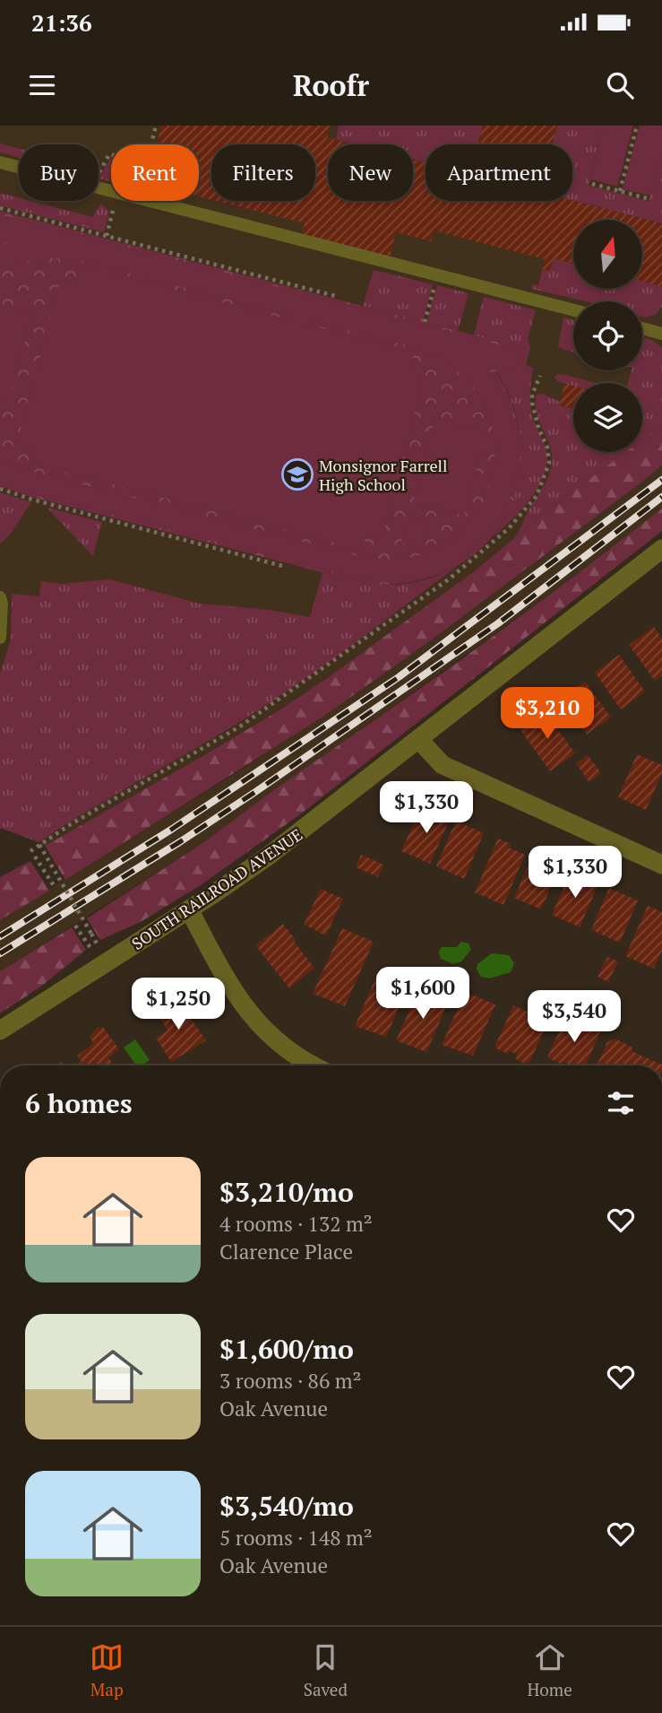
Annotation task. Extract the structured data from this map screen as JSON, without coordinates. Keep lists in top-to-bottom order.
{
  "streets": {
    "street": ["SOUTH RAILROAD AVENUE"]
  },
  "places": {
    "school or university": ["Monsignor Farrell High School"]
  },
  "north": "top",
  "page": {
    "status": "21:36",
    "header": "Roofr",
    "chip": [
      "Buy",
      "Rent",
      "Filters",
      "New",
      "Apartment"
    ],
    "price": [
      "$3,210",
      "$1,330",
      "$1,330",
      "$1,600",
      "$1,250",
      "$3,540"
    ],
    "heading": "6 homes",
    "list": [
      {
        "name": "$3,210/mo",
        "note": "4 rooms · 132 m² · Clarence Place"
      },
      {
        "name": "$1,600/mo",
        "note": "3 rooms · 86 m² · Oak Avenue"
      },
      {
        "name": "$3,540/mo",
        "note": "5 rooms · 148 m² · Oak Avenue"
      }
    ],
    "tabs": ["Map", "Saved", "Home"]
  }
}
